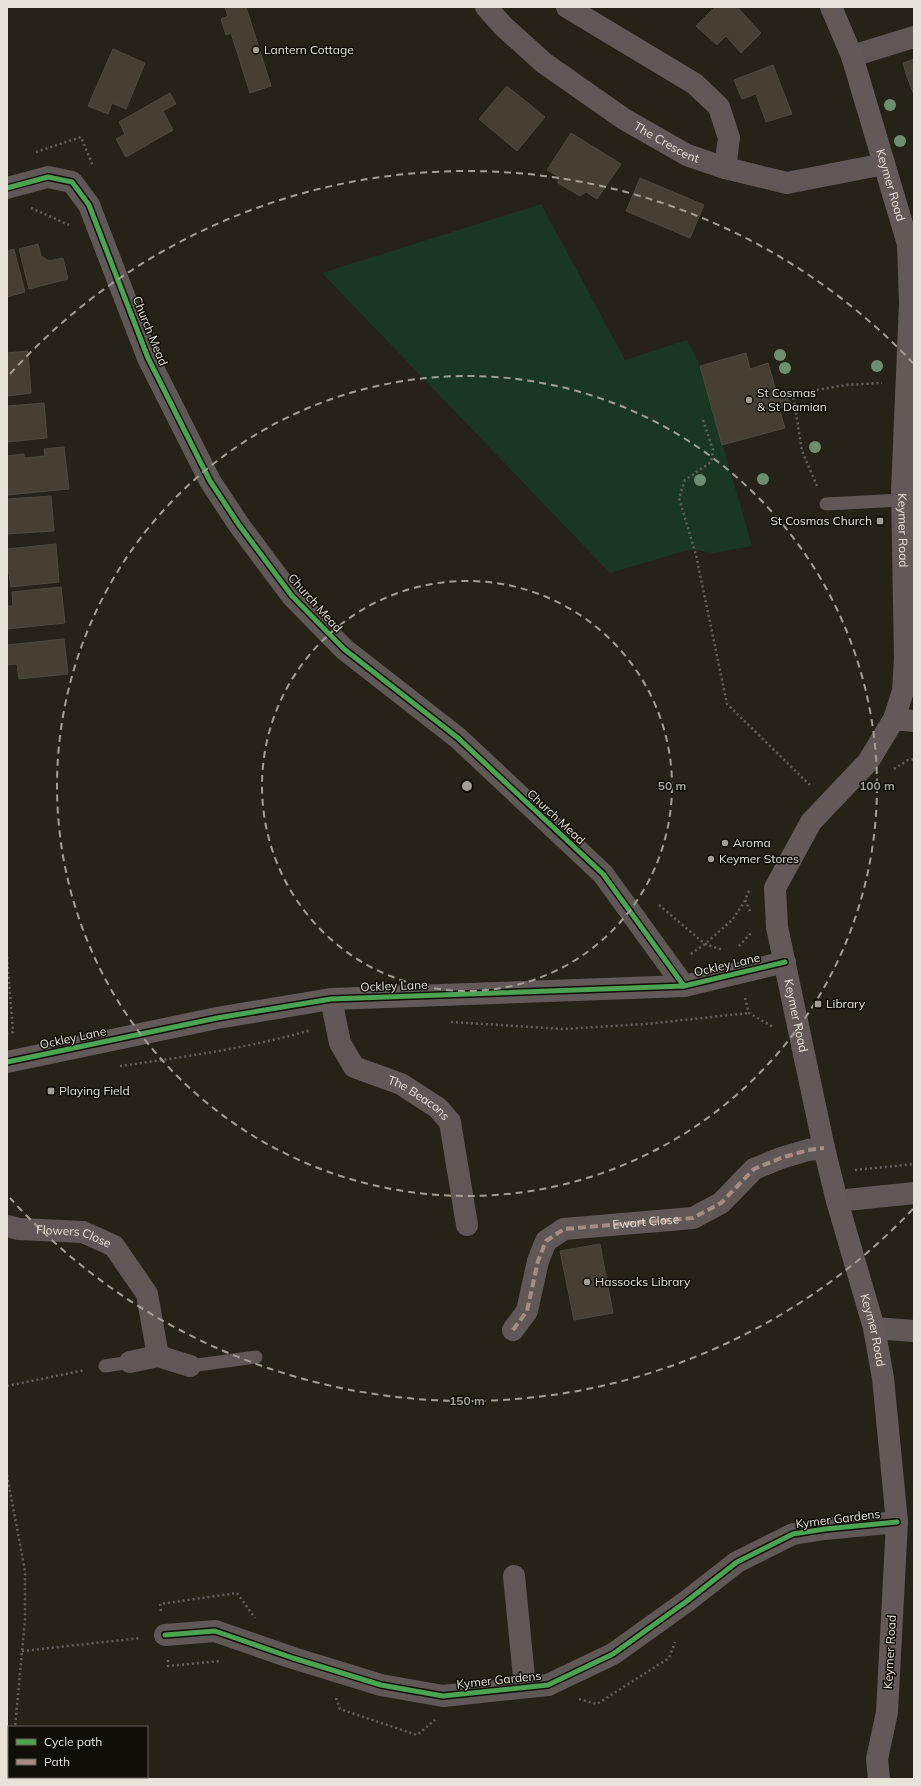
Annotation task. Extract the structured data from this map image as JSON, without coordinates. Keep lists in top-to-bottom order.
{
  "streets": {
    "main road": ["Keymer Road", "Ockley Lane"],
    "street": [
      "The Crescent",
      "Church Mead",
      "The Beacons",
      "Ewart Close",
      "Flowers Close",
      "Kymer Gardens"
    ]
  },
  "crossings": [
    ["The Crescent", "Keymer Road"],
    ["Keymer Road", "Ockley Lane"],
    ["Keymer Road", "Ewart Close"],
    ["Keymer Road", "Kymer Gardens"],
    ["Church Mead", "Ockley Lane"],
    ["Ockley Lane", "The Beacons"]
  ],
  "places": {
    "other": [
      "Lantern Cottage",
      "St Cosmas & St Damian",
      "Aroma",
      "Keymer Stores",
      "Hassocks Library"
    ],
    "transit": ["St Cosmas Church", "Library", "Playing Field"]
  },
  "legend": ["Cycle path", "Path"],
  "rings": ["50 m", "100 m", "150 m"]
}
